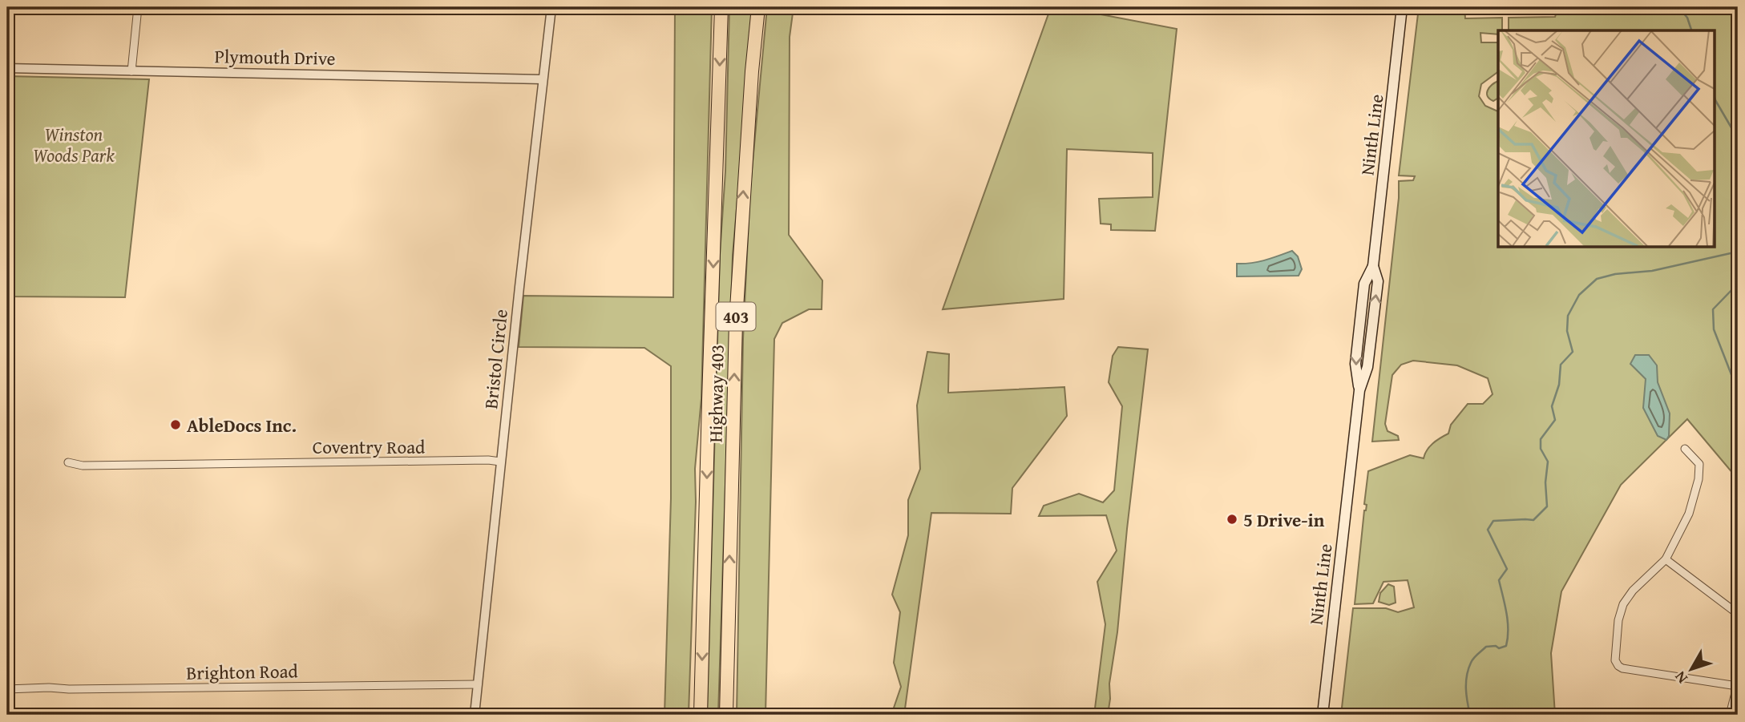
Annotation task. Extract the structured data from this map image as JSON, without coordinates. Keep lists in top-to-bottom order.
{
  "streets": {
    "highway": ["403", "Highway 403"],
    "main road": ["Ninth Line"],
    "street": [
      "Plymouth Drive",
      "Bristol Circle",
      "Coventry Road",
      "Brighton Road"
    ]
  },
  "crossings": [
    ["Plymouth Drive", "Bristol Circle"],
    ["Bristol Circle", "Coventry Road"],
    ["Bristol Circle", "Brighton Road"]
  ],
  "parks": ["Winston Woods Park"],
  "places": ["AbleDocs Inc.", "5 Drive-in"],
  "north": "bottom left"
}
